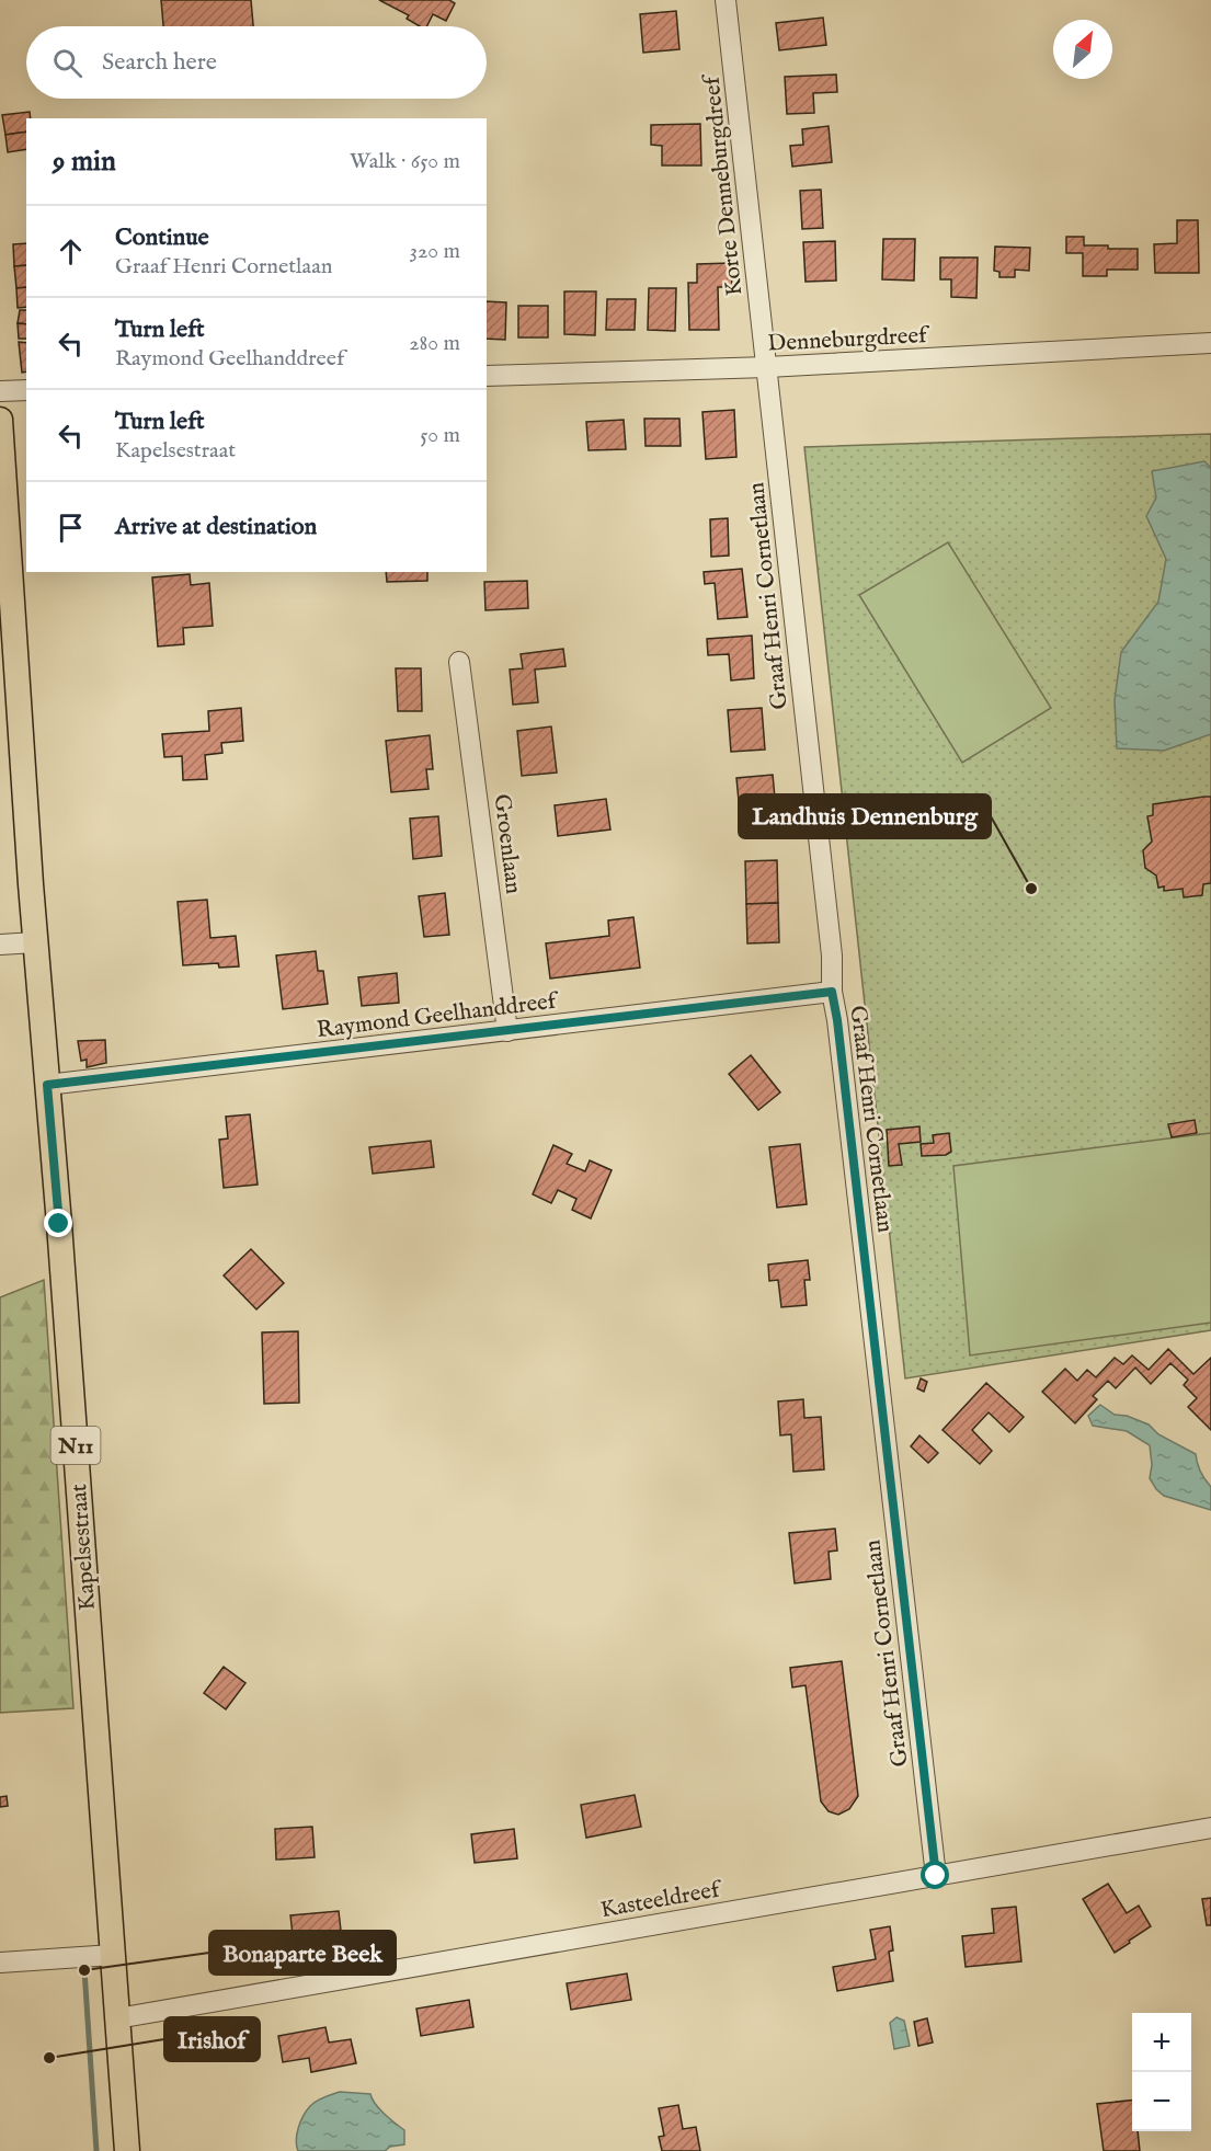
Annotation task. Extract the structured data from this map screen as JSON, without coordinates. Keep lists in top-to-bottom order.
{
  "streets": {
    "main road": ["N11", "Kapelsestraat"],
    "street": [
      "Korte Denneburgdreef",
      "Denneburgdreef",
      "Graaf Henri Cornetlaan",
      "Groenlaan",
      "Raymond Geelhanddreef",
      "Kasteeldreef"
    ]
  },
  "crossings": [
    ["Korte Denneburgdreef", "Denneburgdreef"],
    ["Korte Denneburgdreef", "Graaf Henri Cornetlaan"],
    ["Denneburgdreef", "Graaf Henri Cornetlaan"],
    ["Graaf Henri Cornetlaan", "Raymond Geelhanddreef"],
    ["Graaf Henri Cornetlaan", "Kasteeldreef"],
    ["Groenlaan", "Raymond Geelhanddreef"],
    ["Raymond Geelhanddreef", "Kapelsestraat"],
    ["Kapelsestraat", "Kasteeldreef"]
  ],
  "places": ["Landhuis Dennenburg", "Bonaparte Beek", "Irishof"],
  "north": "top right",
  "page": {
    "search": "Search here",
    "heading": ["9 min", "Walk · 650 m"],
    "list": [
      ["Continue", "Graaf Henri Cornetlaan", "320 m"],
      ["Turn left", "Raymond Geelhanddreef", "280 m"],
      ["Turn left", "Kapelsestraat", "50 m"],
      "Arrive at destination"
    ],
    "map_buttons": ["+", "−"]
  }
}
